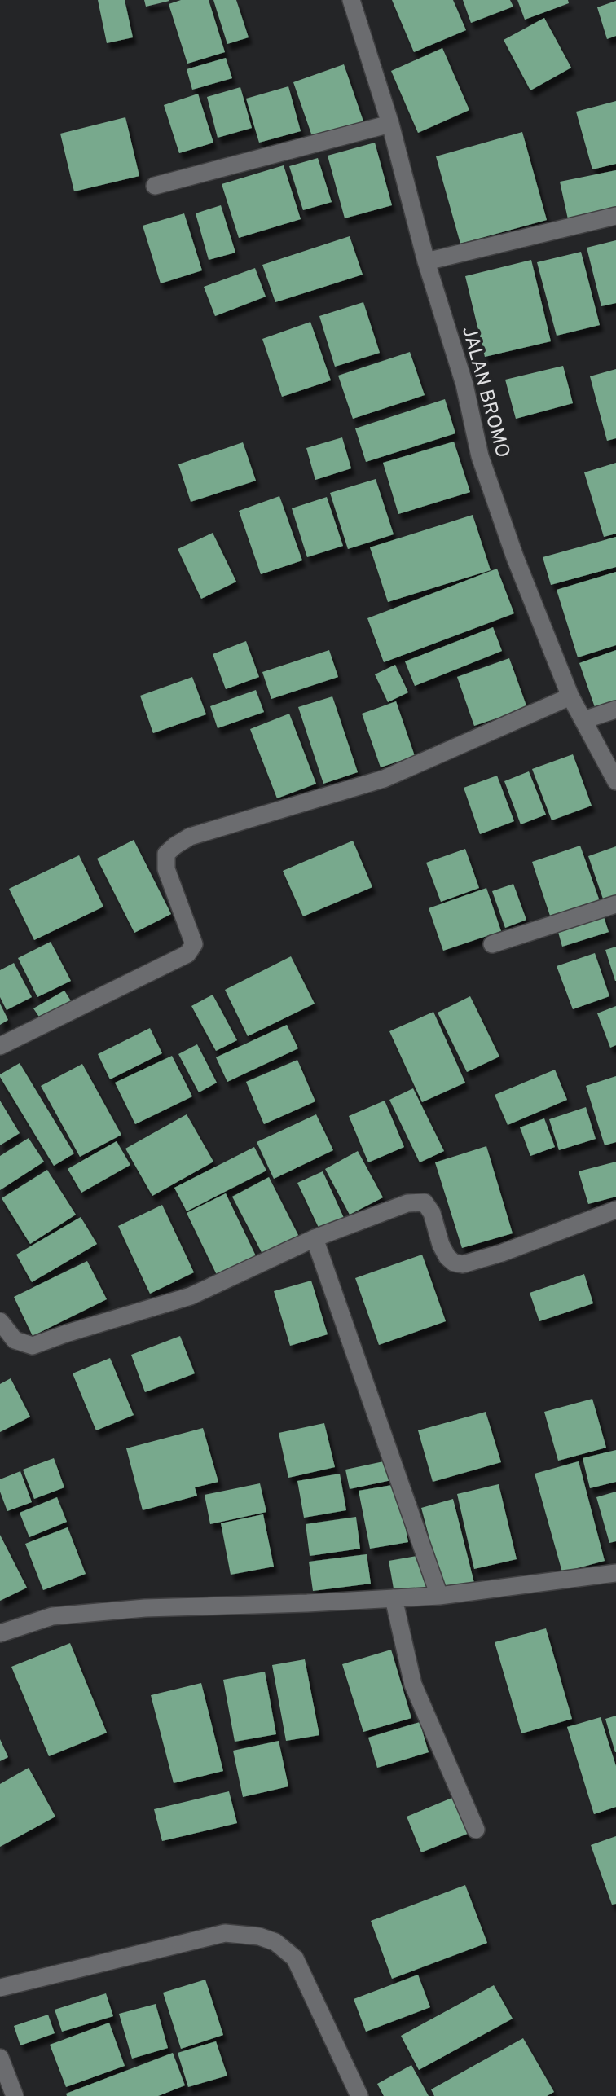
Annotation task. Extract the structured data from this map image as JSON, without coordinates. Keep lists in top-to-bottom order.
{
  "streets": {
    "street": ["JALAN BROMO"]
  }
}
